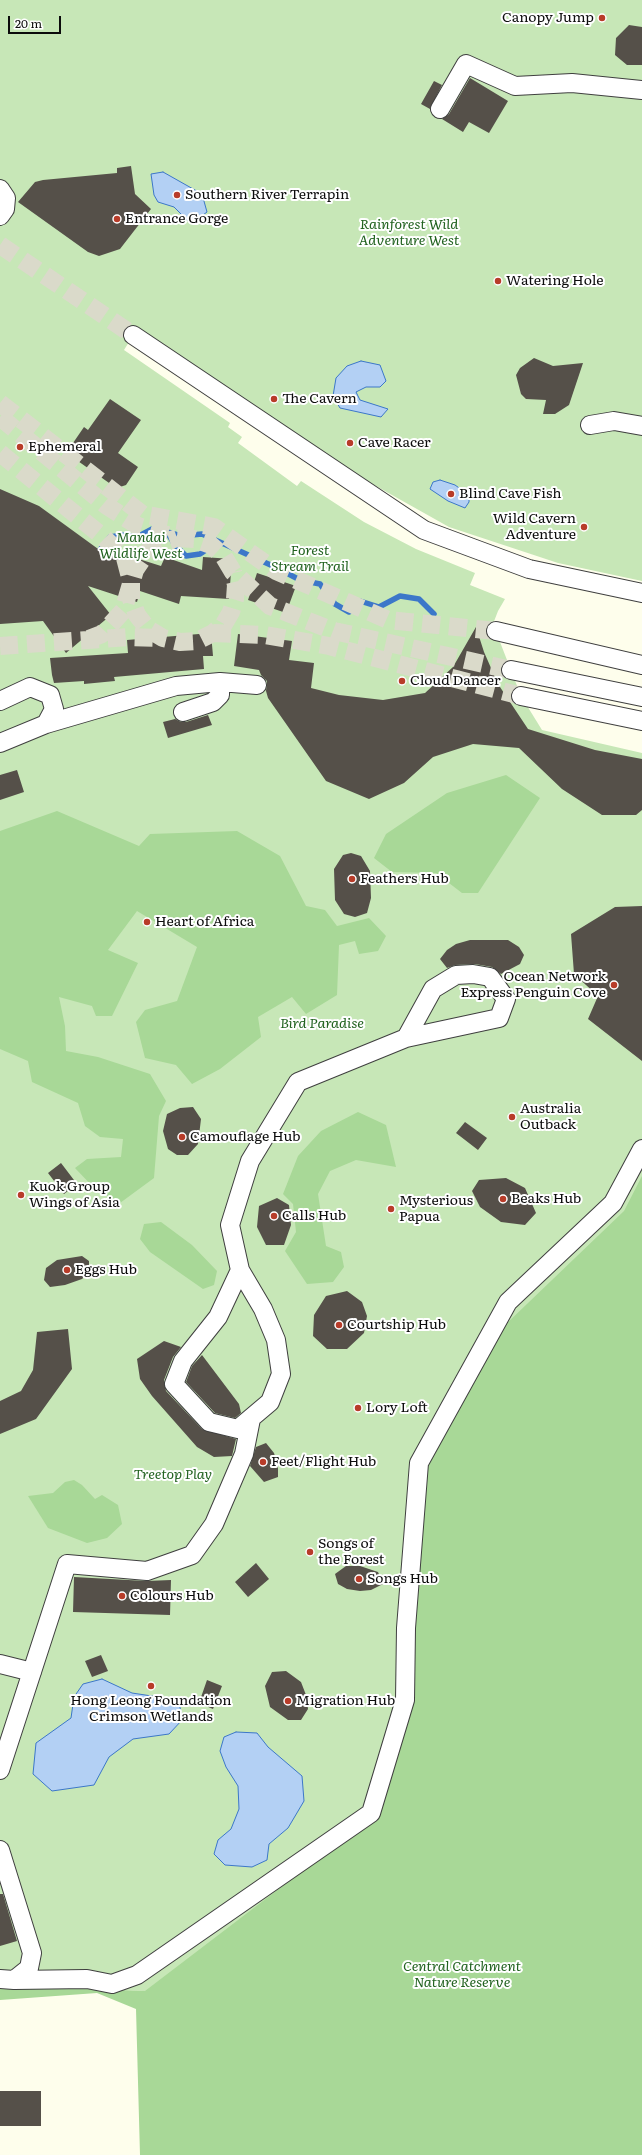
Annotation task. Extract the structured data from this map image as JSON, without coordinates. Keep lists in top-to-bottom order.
{
  "parks": [
    "Rainforest Wild Adventure West",
    "Mandai Wildlife West",
    "Forest Stream Trail",
    "Bird Paradise",
    "Treetop Play",
    "Central Catchment Nature Reserve"
  ],
  "places": [
    "Canopy Jump",
    "Southern River Terrapin",
    "Entrance Gorge",
    "Watering Hole",
    "The Cavern",
    "Cave Racer",
    "Ephemeral",
    "Blind Cave Fish",
    "Wild Cavern Adventure",
    "Cloud Dancer",
    "Feathers Hub",
    "Heart of Africa",
    "Ocean Network Express Penguin Cove",
    "Australia Outback",
    "Camouflage Hub",
    "Kuok Group Wings of Asia",
    "Beaks Hub",
    "Mysterious Papua",
    "Calls Hub",
    "Eggs Hub",
    "Courtship Hub",
    "Lory Loft",
    "Feet/Flight Hub",
    "Songs of the Forest",
    "Songs Hub",
    "Colours Hub",
    "Hong Leong Foundation Crimson Wetlands",
    "Migration Hub"
  ],
  "scale_bar": "20 m"
}
